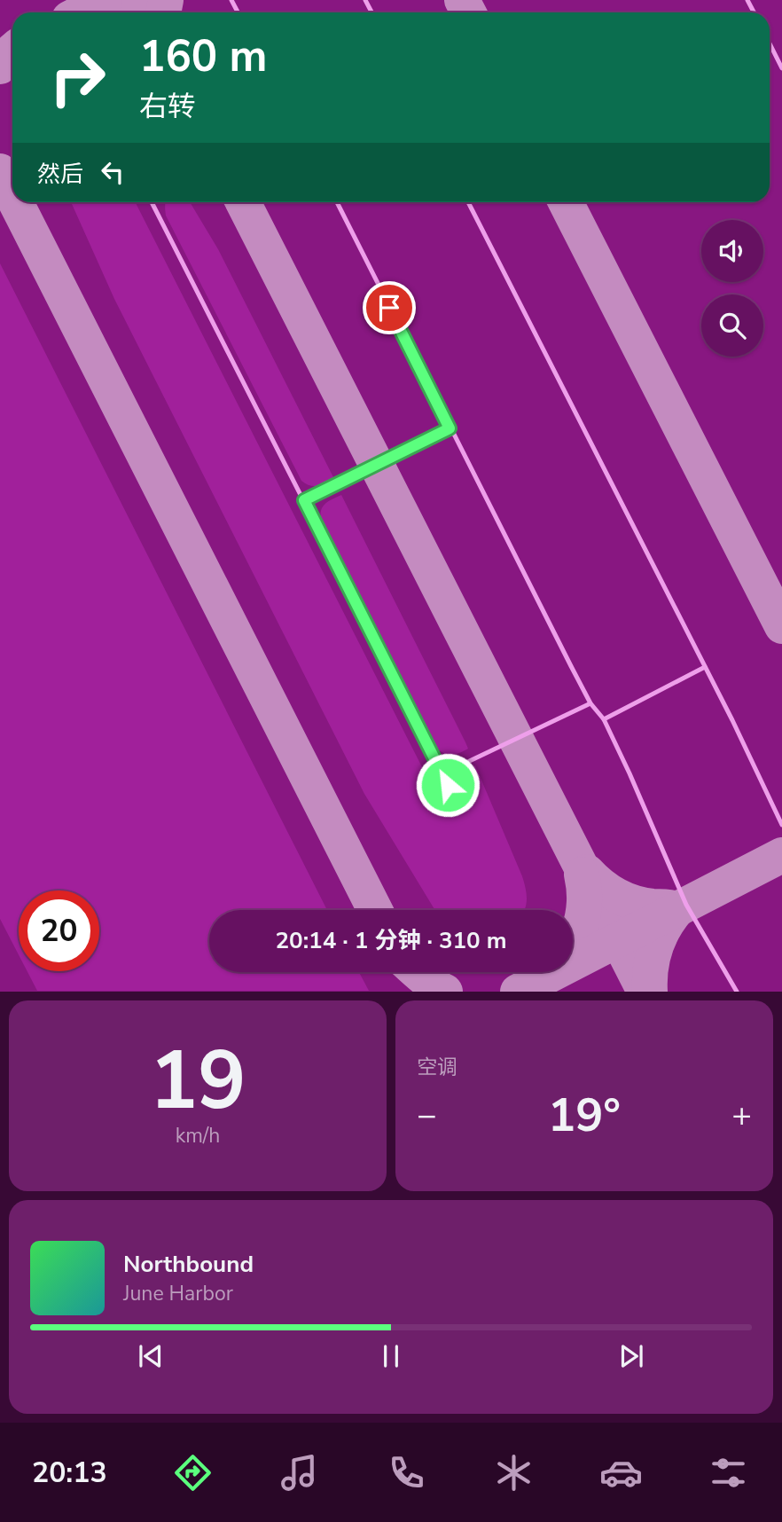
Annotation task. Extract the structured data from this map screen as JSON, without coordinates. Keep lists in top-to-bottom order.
{
  "page": {
    "turn": ["160 m", "右转"],
    "then": "然后",
    "limit": "20",
    "trip": "20:14 · 1 分钟 · 310 m",
    "tile": [
      ["19", "km/h"],
      "空调"
    ],
    "heat": ["−", "19°", "+"],
    "song": ["Northbound", "June Harbor"],
    "tabs": "20:13"
  }
}
